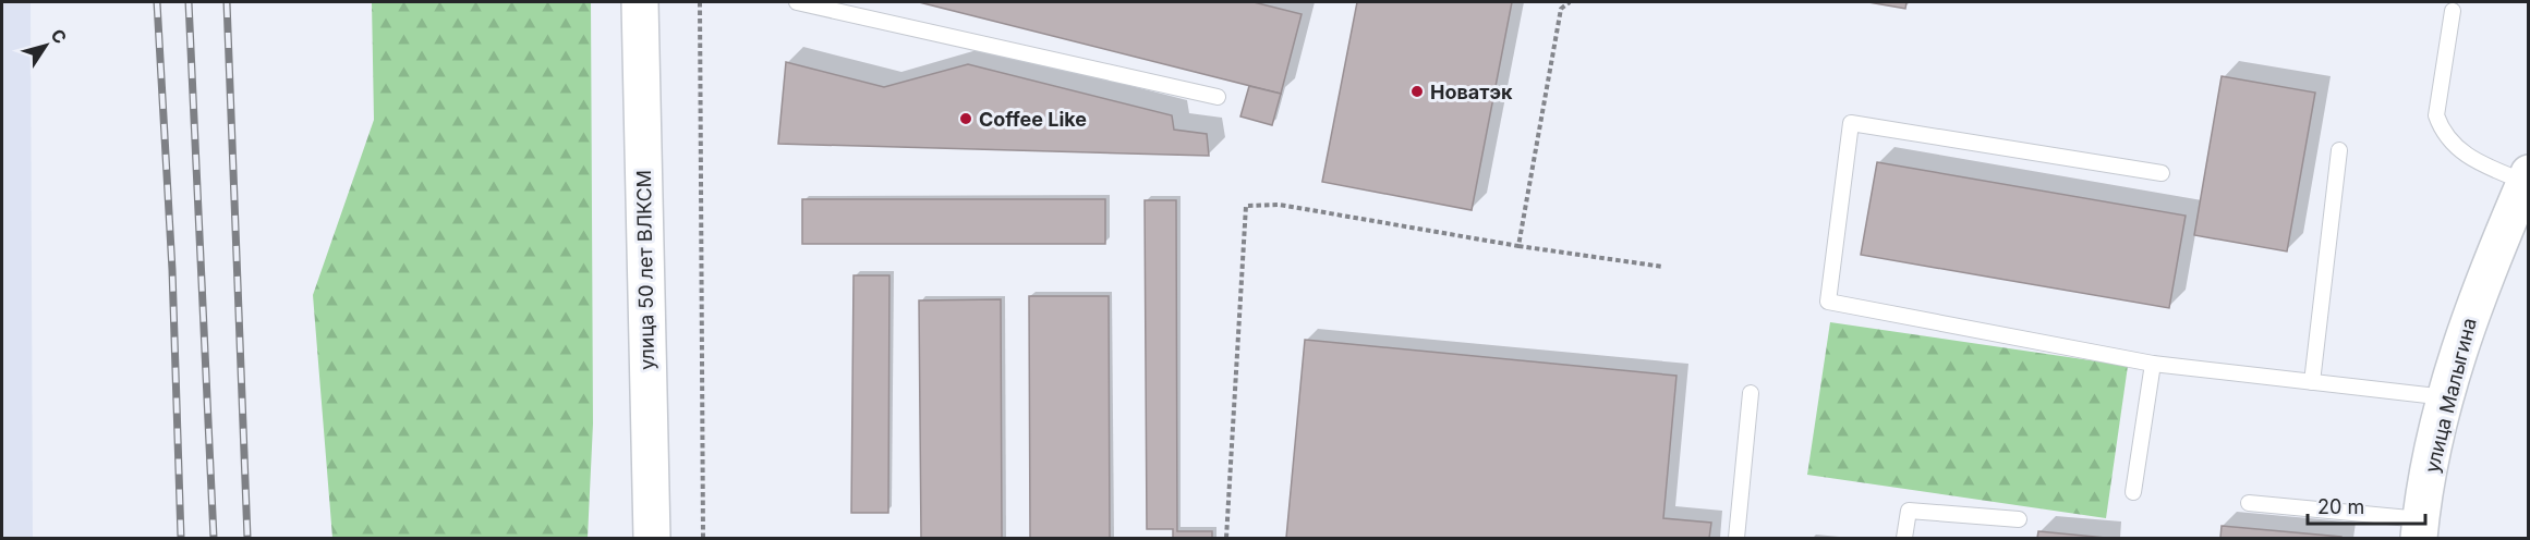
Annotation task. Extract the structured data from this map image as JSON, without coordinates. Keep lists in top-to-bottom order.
{
  "streets": {
    "street": ["улица 50 лет ВЛКСМ", "улица Малыгина"]
  },
  "places": ["Новатэк", "Coffee Like"],
  "scale_bar": "20 m",
  "north": "top right"
}
